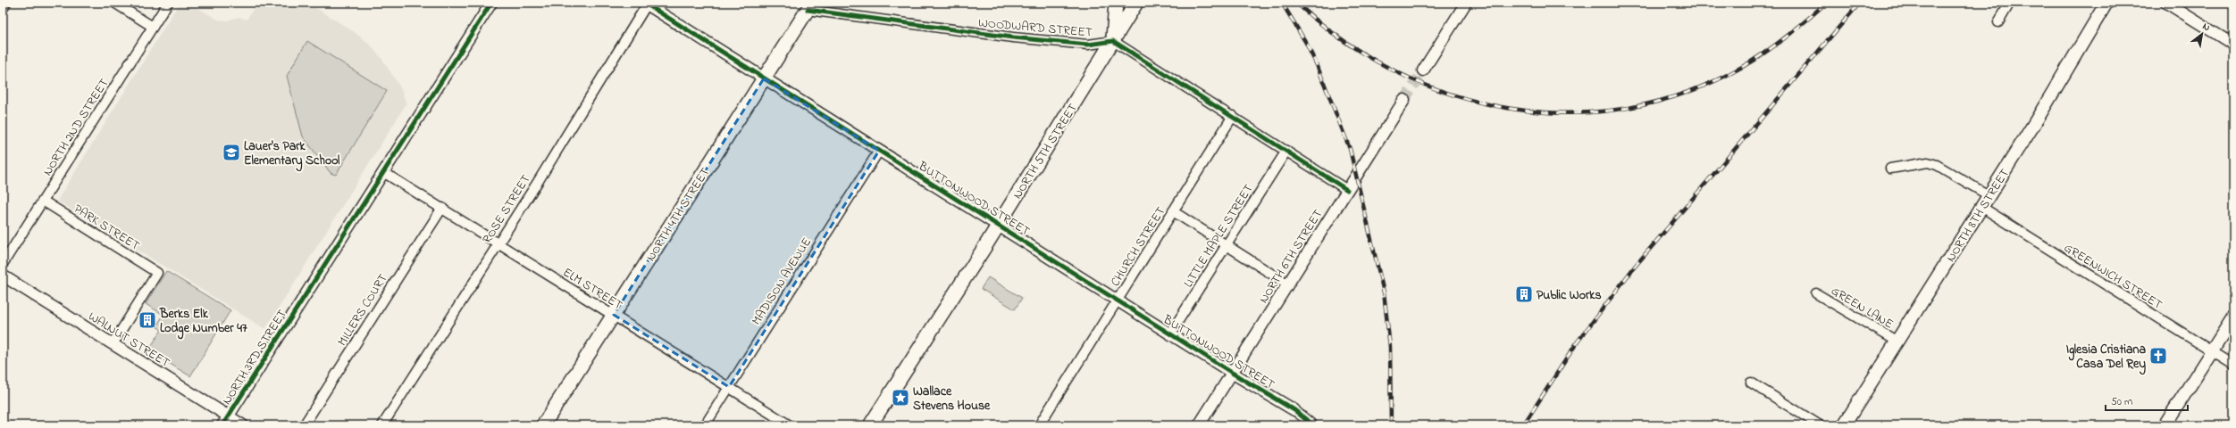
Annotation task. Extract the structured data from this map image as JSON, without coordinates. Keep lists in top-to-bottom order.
{
  "streets": {
    "main road": ["NORTH 5TH STREET", "NORTH 4TH STREET", "NORTH 8TH STREET"],
    "street": [
      "WOODWARD STREET",
      "NORTH 2ND STREET",
      "BUTTONWOOD STREET",
      "ROSE STREET",
      "PARK STREET",
      "LITTLE MAPLE STREET",
      "CHURCH STREET",
      "NORTH 6TH STREET",
      "GREENWICH STREET",
      "MADISON AVENUE",
      "ELM STREET",
      "GREEN LANE",
      "MILLERS COURT",
      "WALNUT STREET",
      "NORTH 3RD STREET"
    ]
  },
  "crossings": [
    ["WOODWARD STREET", "NORTH 5TH STREET"],
    ["WOODWARD STREET", "NORTH 4TH STREET"],
    ["NORTH 2ND STREET", "PARK STREET"],
    ["NORTH 5TH STREET", "BUTTONWOOD STREET"],
    ["BUTTONWOOD STREET", "ROSE STREET"],
    ["BUTTONWOOD STREET", "NORTH 4TH STREET"],
    ["BUTTONWOOD STREET", "LITTLE MAPLE STREET"],
    ["BUTTONWOOD STREET", "CHURCH STREET"],
    ["BUTTONWOOD STREET", "NORTH 6TH STREET"],
    ["BUTTONWOOD STREET", "MADISON AVENUE"],
    ["ROSE STREET", "ELM STREET"],
    ["NORTH 4TH STREET", "ELM STREET"],
    ["NORTH 8TH STREET", "GREENWICH STREET"],
    ["NORTH 8TH STREET", "GREEN LANE"],
    ["PARK STREET", "WALNUT STREET"],
    ["MADISON AVENUE", "ELM STREET"],
    ["ELM STREET", "MILLERS COURT"],
    ["ELM STREET", "NORTH 3RD STREET"],
    ["WALNUT STREET", "NORTH 3RD STREET"]
  ],
  "places": {
    "school or university": ["Lauer's Park Elementary School"],
    "building": ["Public Works", "Berks Elk Lodge Number 47"],
    "church": ["Iglesia Cristiana Casa Del Rey"],
    "place": ["Wallace Stevens House"]
  },
  "scale_bar": "50 m",
  "north": "top right"
}
